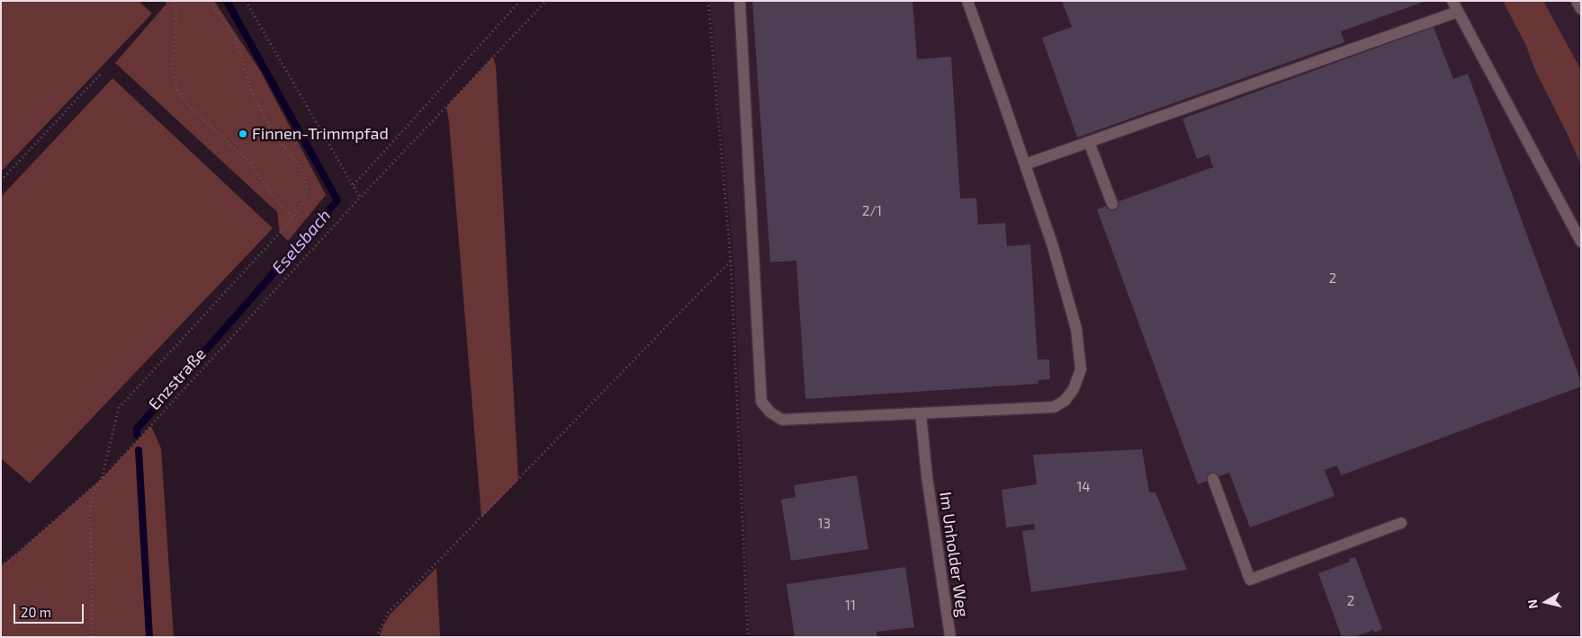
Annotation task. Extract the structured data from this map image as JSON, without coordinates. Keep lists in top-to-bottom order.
{
  "streets": {
    "street": ["Im Unholder Weg"],
    "path": ["Enzstraße"]
  },
  "water": ["Eselsbach"],
  "places": ["Finnen-Trimmpfad"],
  "house_numbers": [
    "2/1",
    "2",
    "14",
    "13",
    "2",
    "11"
  ],
  "scale_bar": "20 m",
  "north": "left"
}
